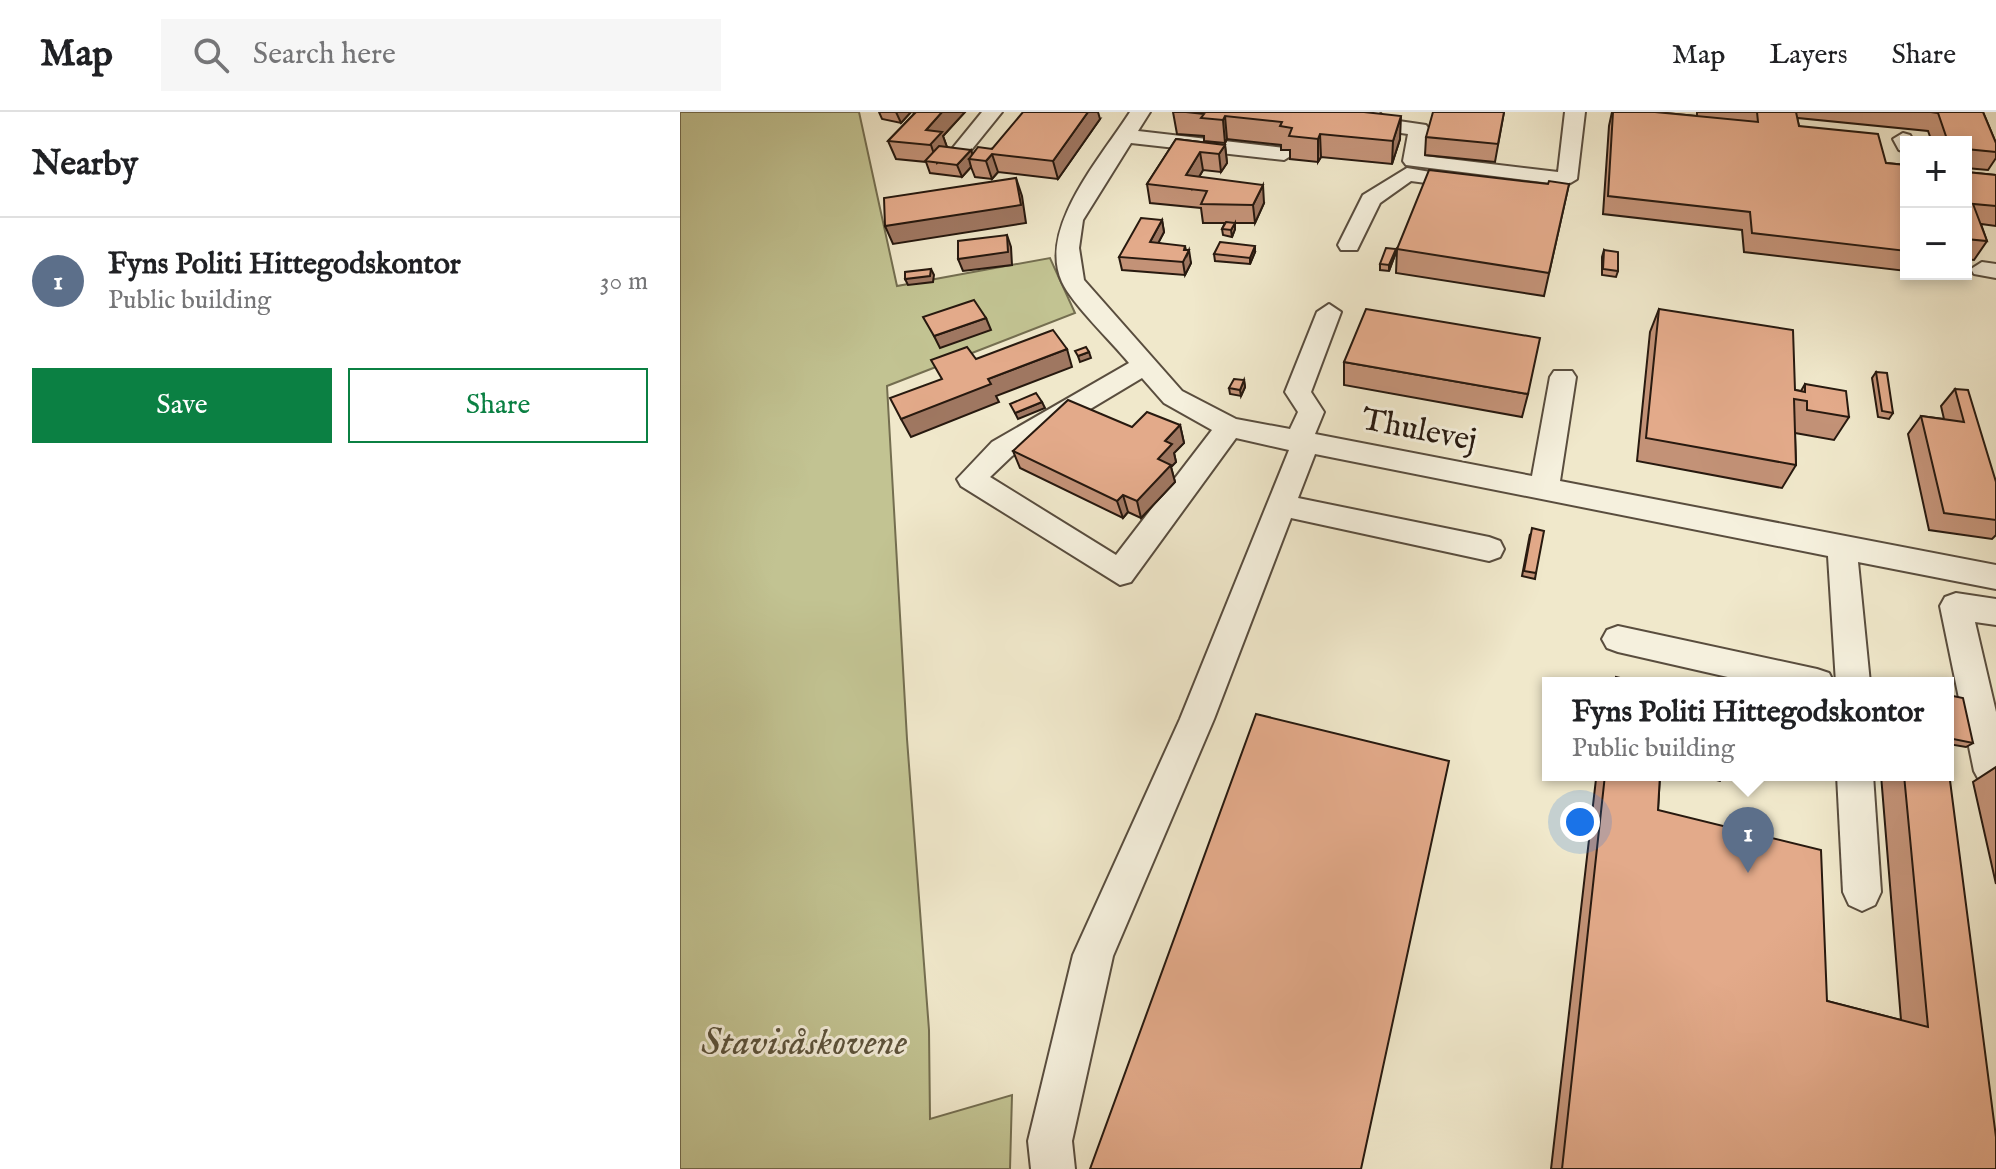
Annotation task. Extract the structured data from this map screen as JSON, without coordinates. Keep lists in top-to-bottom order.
{
  "streets": {
    "street": ["Thulevej"]
  },
  "parks": ["Stavisåskovene"],
  "page": {
    "header": "Map",
    "search": "Search here",
    "nav": ["Map", "Layers", "Share"],
    "heading": "Nearby",
    "map_buttons": ["+", "−"],
    "list": [
      {
        "mark": "1",
        "name": "Fyns Politi Hittegodskontor",
        "note": "Public building",
        "value": "30 m"
      }
    ],
    "buttons": ["Save", "Share"],
    "popup": ["Fyns Politi Hittegodskontor", "Public building"],
    "pins": "1"
  }
}
